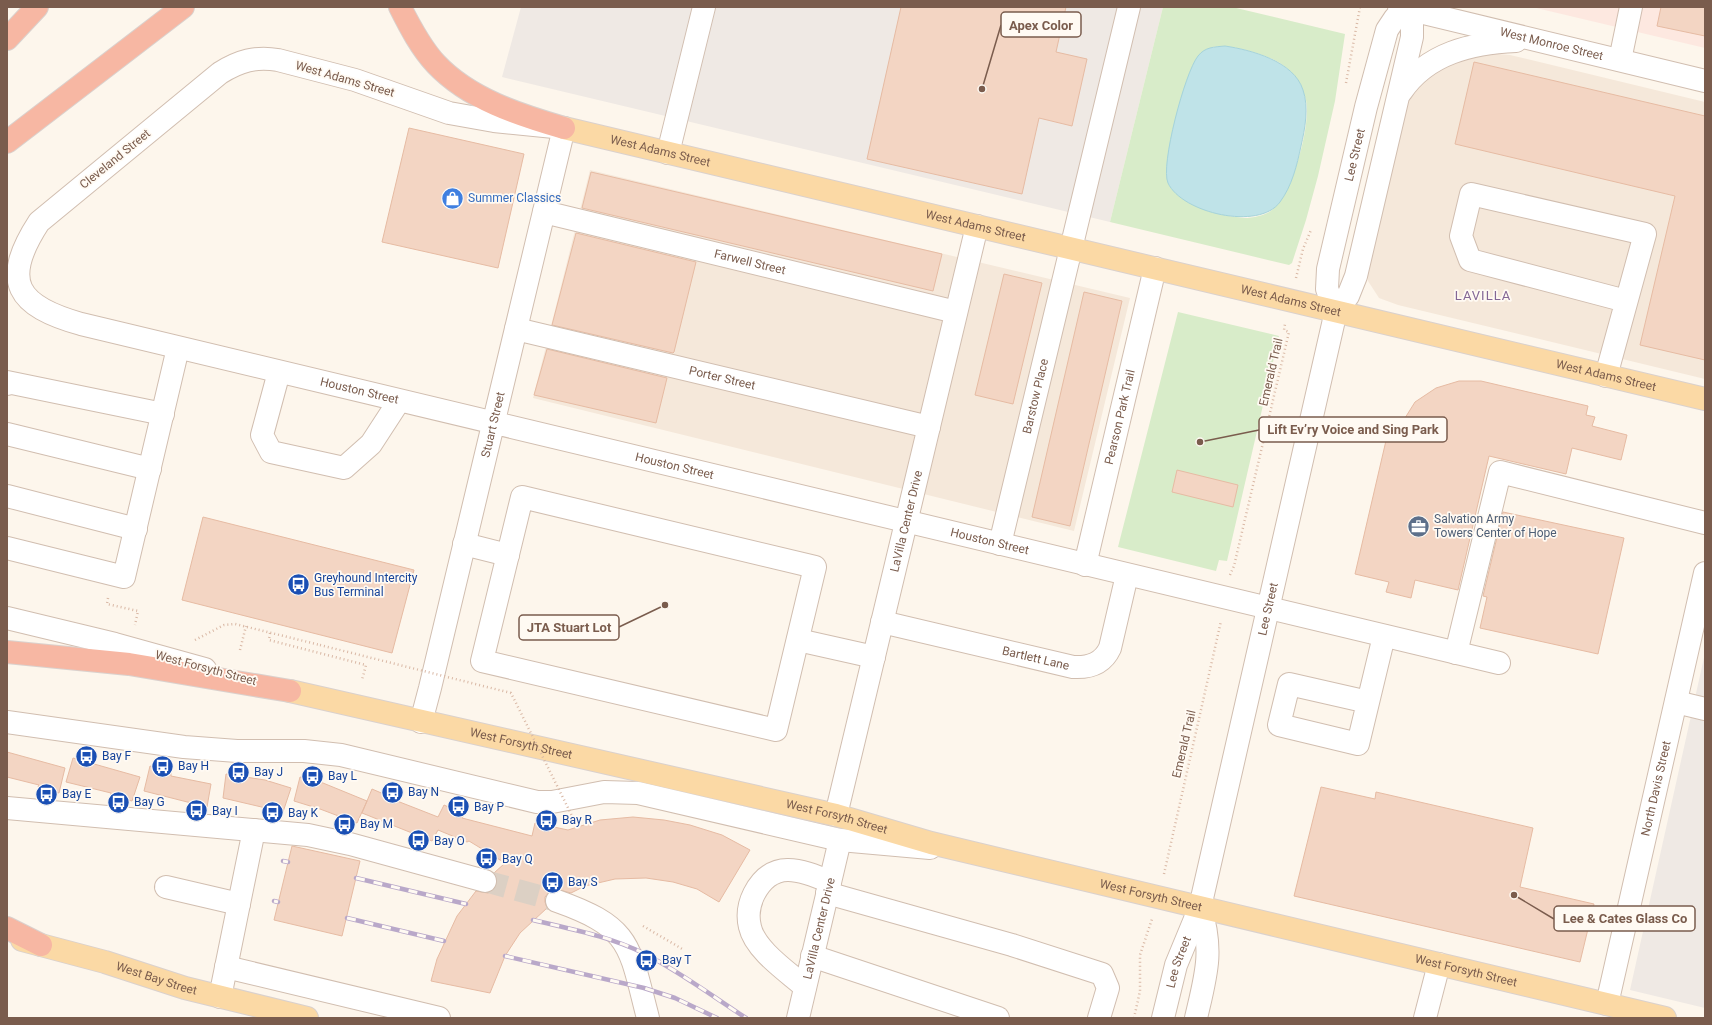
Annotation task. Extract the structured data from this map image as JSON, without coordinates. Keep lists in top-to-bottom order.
{
  "streets": {
    "main road": ["West Adams Street", "West Forsyth Street", "West Bay Street"],
    "street": [
      "West Monroe Street",
      "Lee Street",
      "Cleveland Street",
      "Farwell Street",
      "Porter Street",
      "Houston Street",
      "Barstow Place",
      "Pearson Park Trail",
      "Stuart Street",
      "LaVilla Center Drive",
      "Bartlett Lane",
      "North Davis Street"
    ],
    "path": ["Emerald Trail"]
  },
  "crossings": [
    ["West Monroe Street", "Lee Street"],
    ["West Adams Street", "Lee Street"],
    ["West Adams Street", "Cleveland Street"],
    ["West Adams Street", "Barstow Place"],
    ["West Adams Street", "Pearson Park Trail"],
    ["West Adams Street", "Stuart Street"],
    ["West Adams Street", "LaVilla Center Drive"],
    ["Lee Street", "Houston Street"],
    ["Lee Street", "West Forsyth Street"],
    ["Cleveland Street", "Houston Street"],
    ["Farwell Street", "Stuart Street"],
    ["Farwell Street", "LaVilla Center Drive"],
    ["Porter Street", "Stuart Street"],
    ["Porter Street", "LaVilla Center Drive"],
    ["Houston Street", "Barstow Place"],
    ["Houston Street", "Pearson Park Trail"],
    ["Houston Street", "Stuart Street"],
    ["Houston Street", "LaVilla Center Drive"],
    ["Houston Street", "Bartlett Lane"],
    ["Stuart Street", "West Forsyth Street"],
    ["LaVilla Center Drive", "Bartlett Lane"],
    ["LaVilla Center Drive", "West Forsyth Street"],
    ["West Forsyth Street", "North Davis Street"]
  ],
  "districts": ["LAVILLA"],
  "places": {
    "other": [
      "Apex Color",
      "Lift Ev’ry Voice and Sing Park",
      "JTA Stuart Lot",
      "Lee & Cates Glass Co"
    ],
    "shop": ["Summer Classics"],
    "office": ["Salvation Army Towers Center of Hope"],
    "bus stop": [
      "Greyhound Intercity Bus Terminal",
      "Bay F",
      "Bay H",
      "Bay J",
      "Bay L",
      "Bay N",
      "Bay E",
      "Bay G",
      "Bay P",
      "Bay I",
      "Bay K",
      "Bay R",
      "Bay M",
      "Bay O",
      "Bay Q",
      "Bay S",
      "Bay T"
    ]
  }
}
